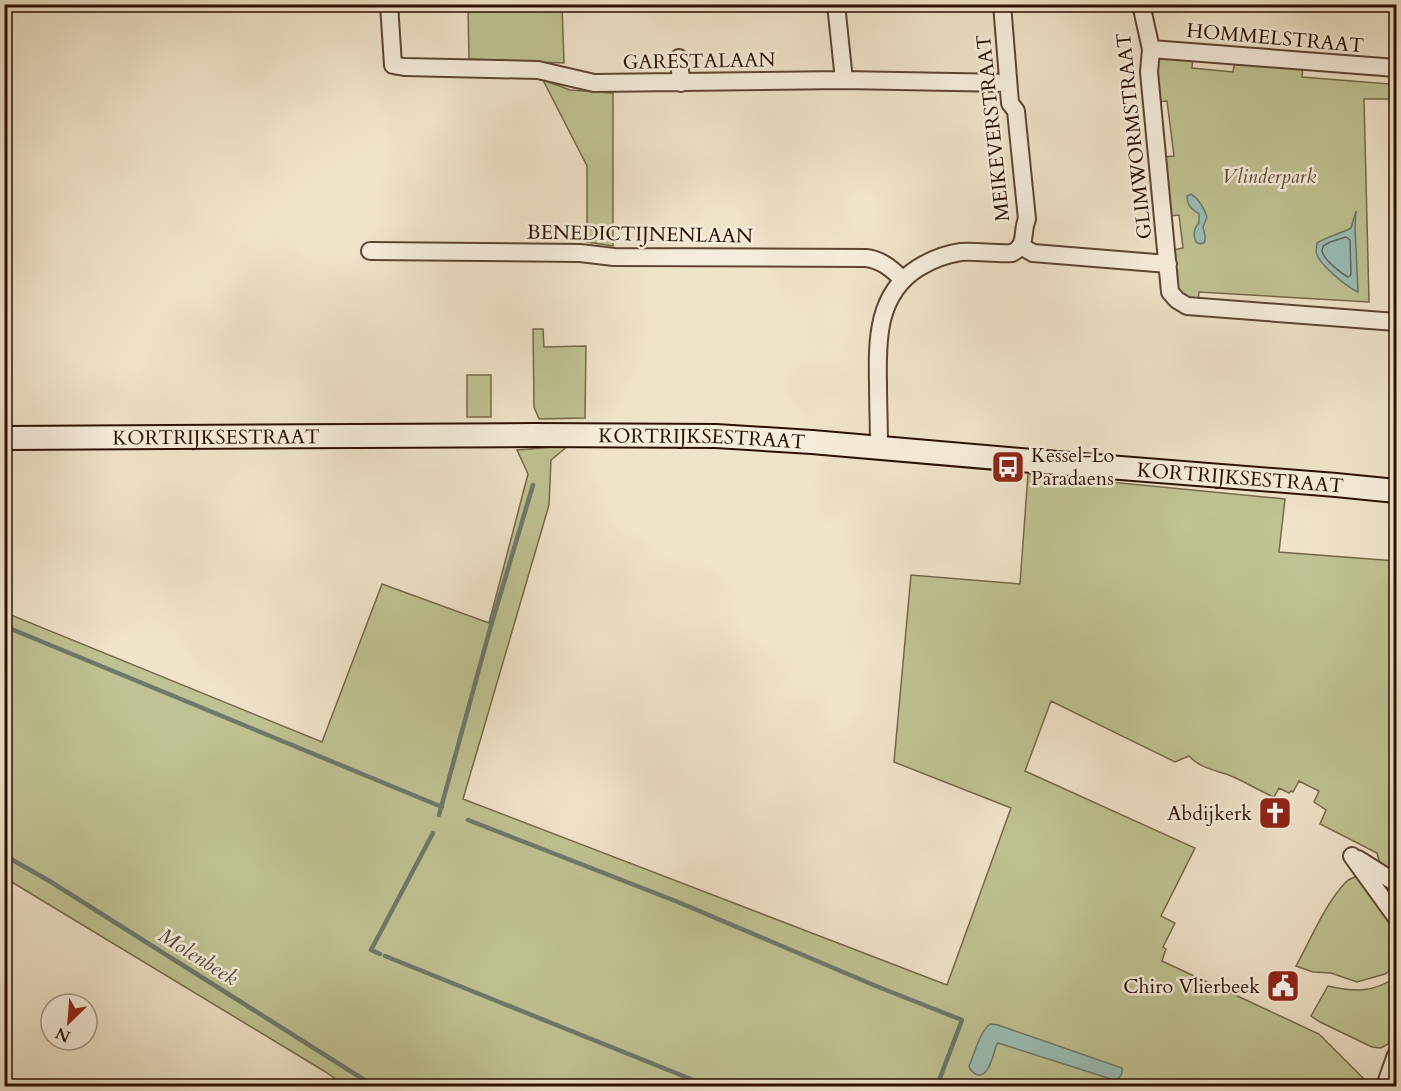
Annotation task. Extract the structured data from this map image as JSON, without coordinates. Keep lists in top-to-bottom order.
{
  "streets": {
    "street": [
      "HOMMELSTRAAT",
      "GARESTALAAN",
      "MEIKEVERSTRAAT",
      "GLIMWORMSTRAAT",
      "BENEDICTIJNENLAAN",
      "KORTRIJKSESTRAAT"
    ]
  },
  "crossings": [
    ["HOMMELSTRAAT", "GLIMWORMSTRAAT"],
    ["GARESTALAAN", "MEIKEVERSTRAAT"]
  ],
  "water": ["Molenbeek"],
  "parks": ["Vlinderpark"],
  "places": {
    "bus stop": ["Kessel-Lo Paradaens"],
    "church": ["Abdijkerk"],
    "public building": ["Chiro Vlierbeek"]
  },
  "north": "bottom left"
}
